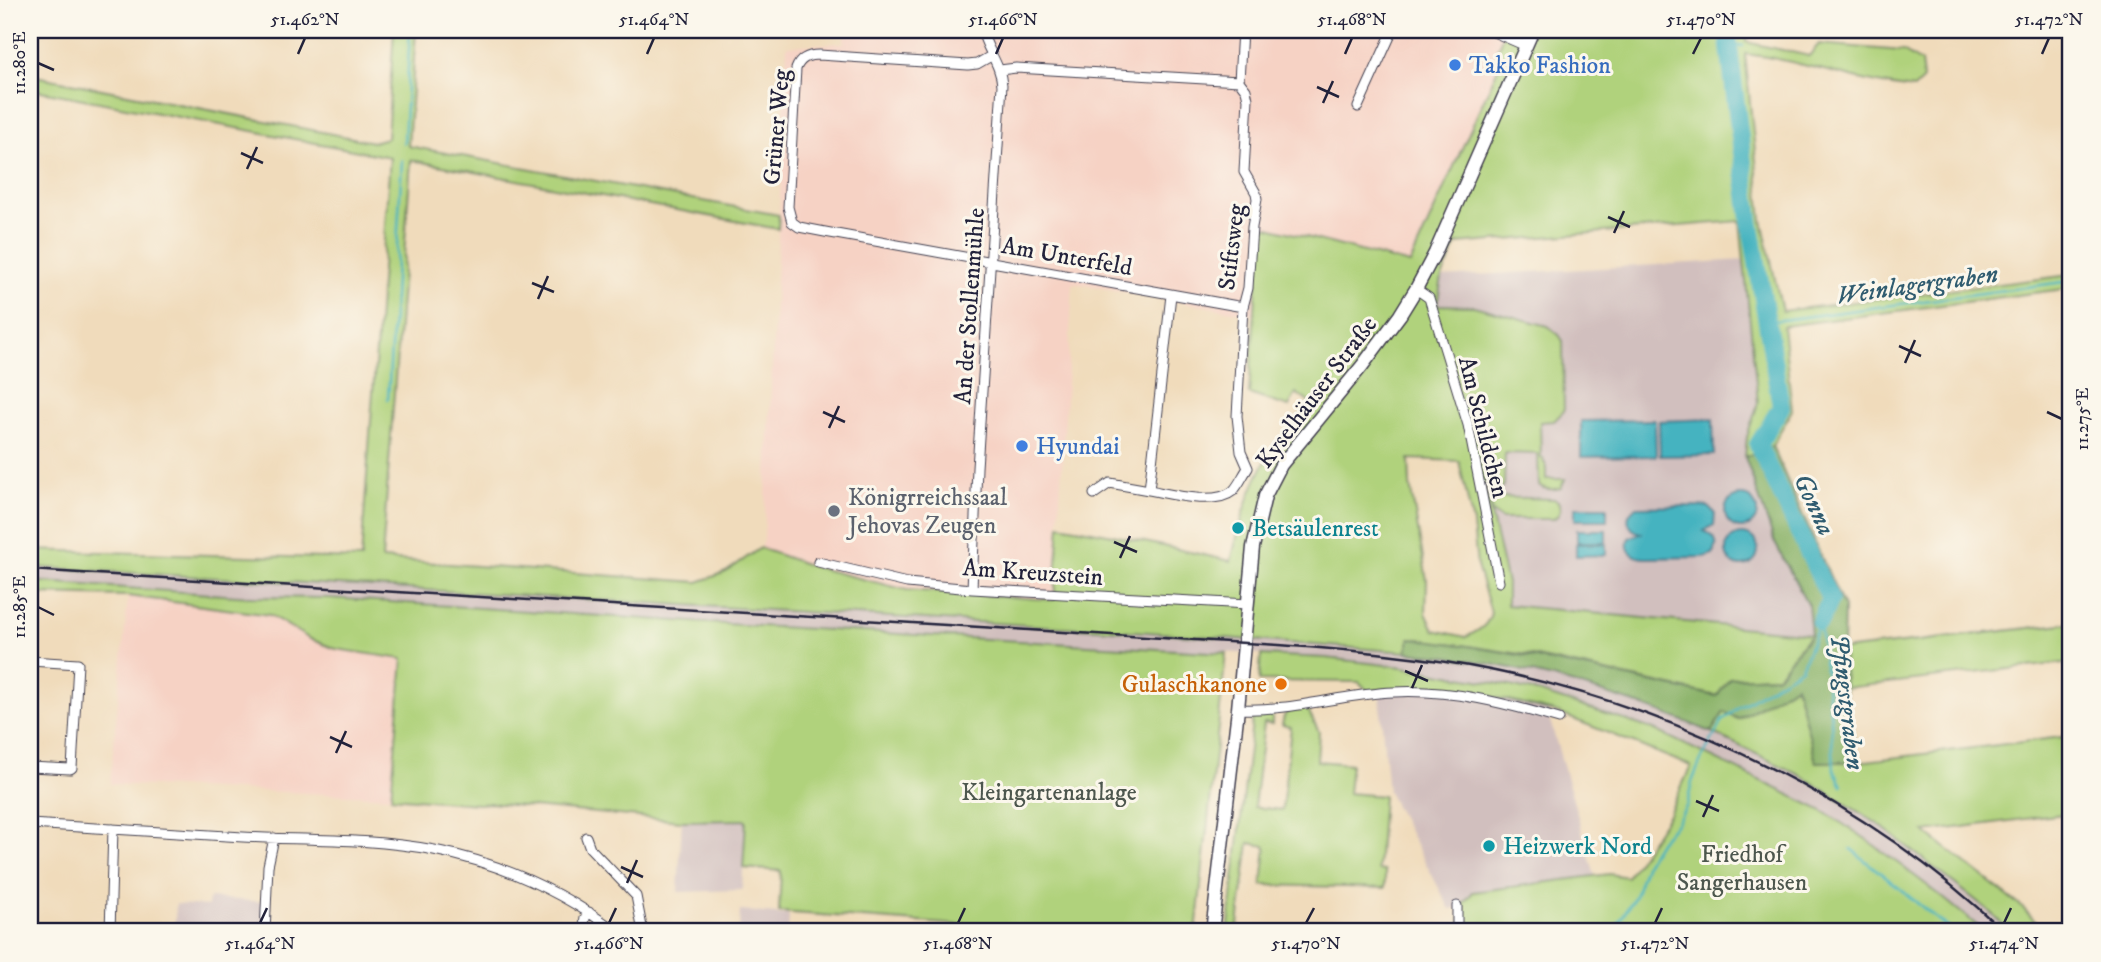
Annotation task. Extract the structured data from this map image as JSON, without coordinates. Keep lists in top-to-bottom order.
{
  "streets": {
    "main road": ["Kyselhäuser Straße"],
    "street": [
      "Grüner Weg",
      "Stiftsweg",
      "Am Unterfeld",
      "An der Stollenmühle",
      "Am Schildchen",
      "Am Kreuzstein"
    ]
  },
  "crossings": [
    ["Grüner Weg", "Am Unterfeld"],
    ["Grüner Weg", "An der Stollenmühle"],
    ["Stiftsweg", "Am Unterfeld"],
    ["Am Unterfeld", "An der Stollenmühle"],
    ["An der Stollenmühle", "Am Kreuzstein"],
    ["Kyselhäuser Straße", "Am Schildchen"],
    ["Kyselhäuser Straße", "Am Kreuzstein"]
  ],
  "water": ["Weinlagergraben", "Gonna", "Pfingstgraben"],
  "parks": ["Kleingartenanlage", "Friedhof Sangerhausen"],
  "places": [
    "Takko Fashion",
    "Hyundai",
    "Königrreichssaal Jehovas Zeugen",
    "Betsäulenrest",
    "Gulaschkanone",
    "Heizwerk Nord"
  ],
  "coordinates": [
    "51.462°N",
    "51.464°N",
    "51.466°N",
    "51.468°N",
    "51.470°N",
    "51.472°N",
    "11.280°E",
    "11.275°E",
    "11.285°E",
    "51.474°N"
  ]
}
